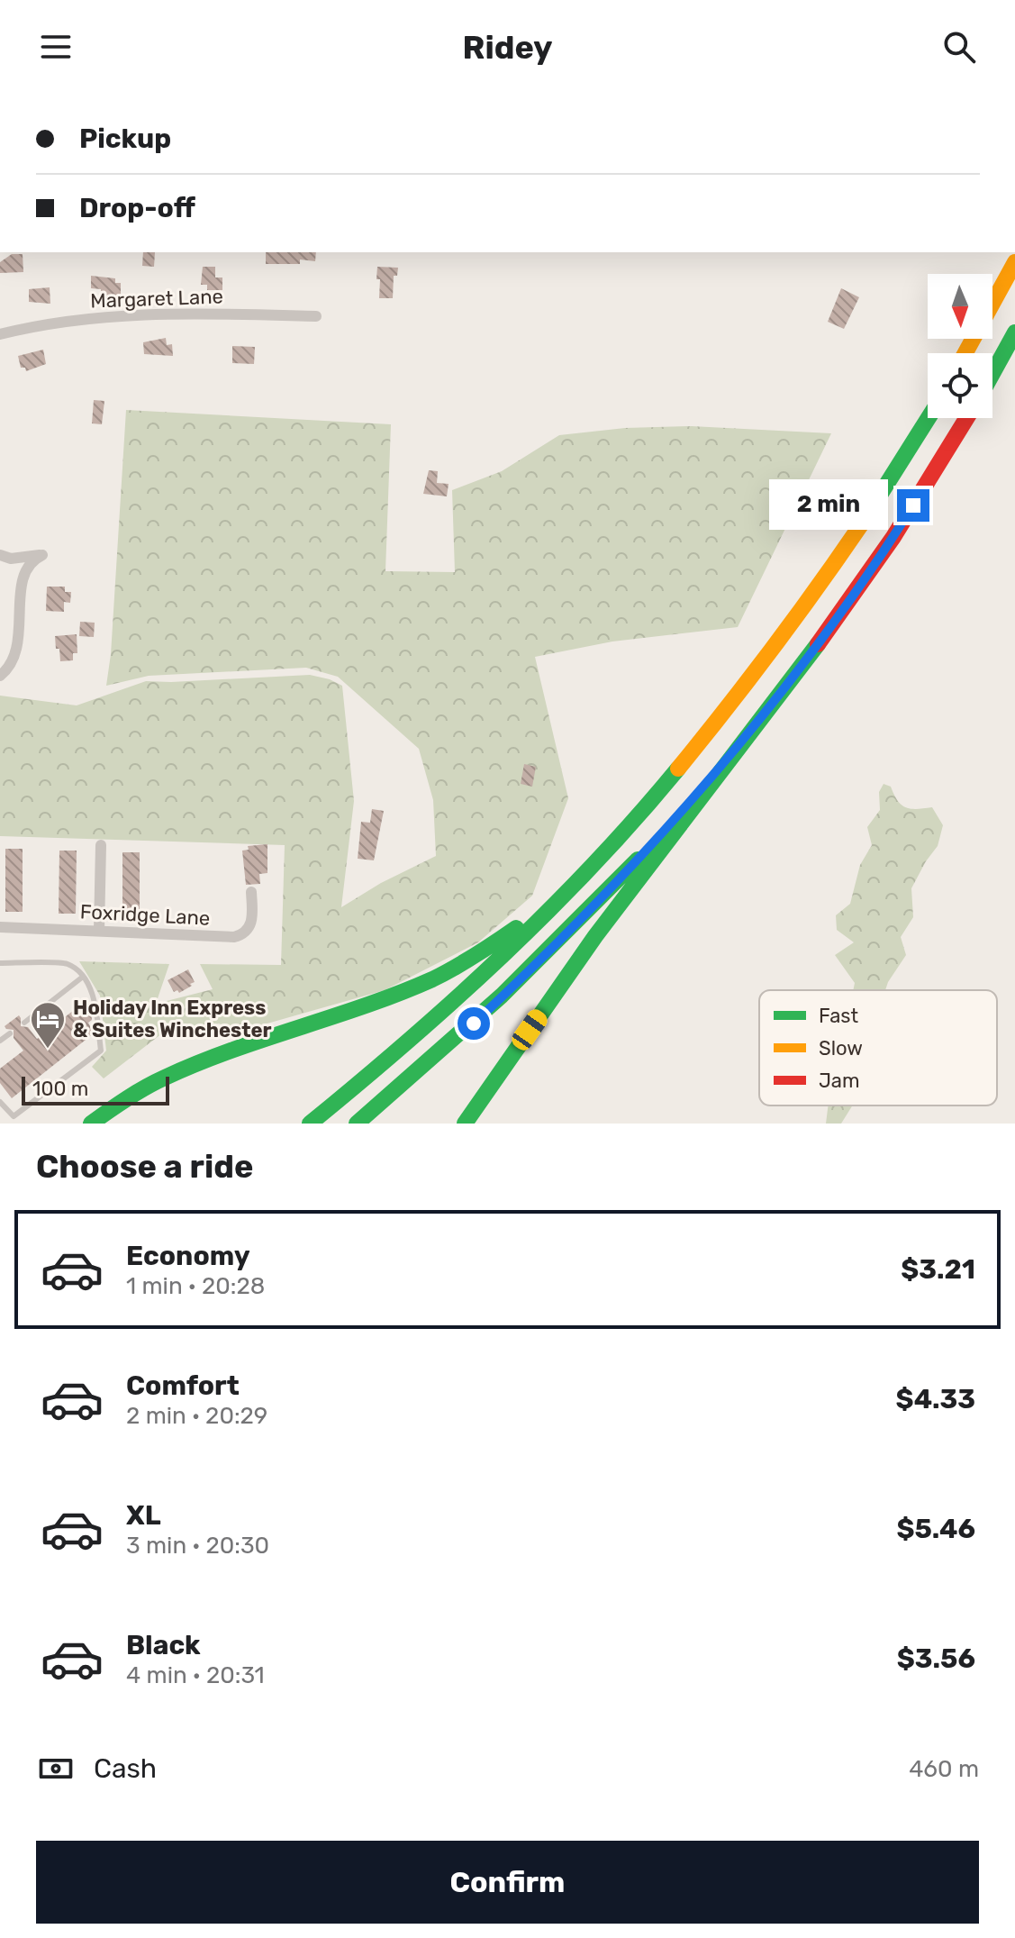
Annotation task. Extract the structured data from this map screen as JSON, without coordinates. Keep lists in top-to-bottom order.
{
  "streets": {
    "street": ["Margaret Lane", "Foxridge Lane"]
  },
  "places": {
    "hotel": ["Holiday Inn Express & Suites Winchester"]
  },
  "legend": ["Fast", "Slow", "Jam"],
  "scale_bar": "100 m",
  "north": "bottom",
  "page": {
    "header": "Ridey",
    "banner": ["Pickup", "Drop-off"],
    "bubble": "2 min",
    "scale": "100 m",
    "heading": "Choose a ride",
    "list": [
      {
        "name": "Economy",
        "note": "1 min · 20:28",
        "value": "$3.21"
      },
      {
        "name": "Comfort",
        "note": "2 min · 20:29",
        "value": "$4.33"
      },
      {
        "name": "XL",
        "note": "3 min · 20:30",
        "value": "$5.46"
      },
      {
        "name": "Black",
        "note": "4 min · 20:31",
        "value": "$3.56"
      }
    ],
    "pay": ["Cash", "460 m"],
    "buttons": "Confirm"
  }
}
